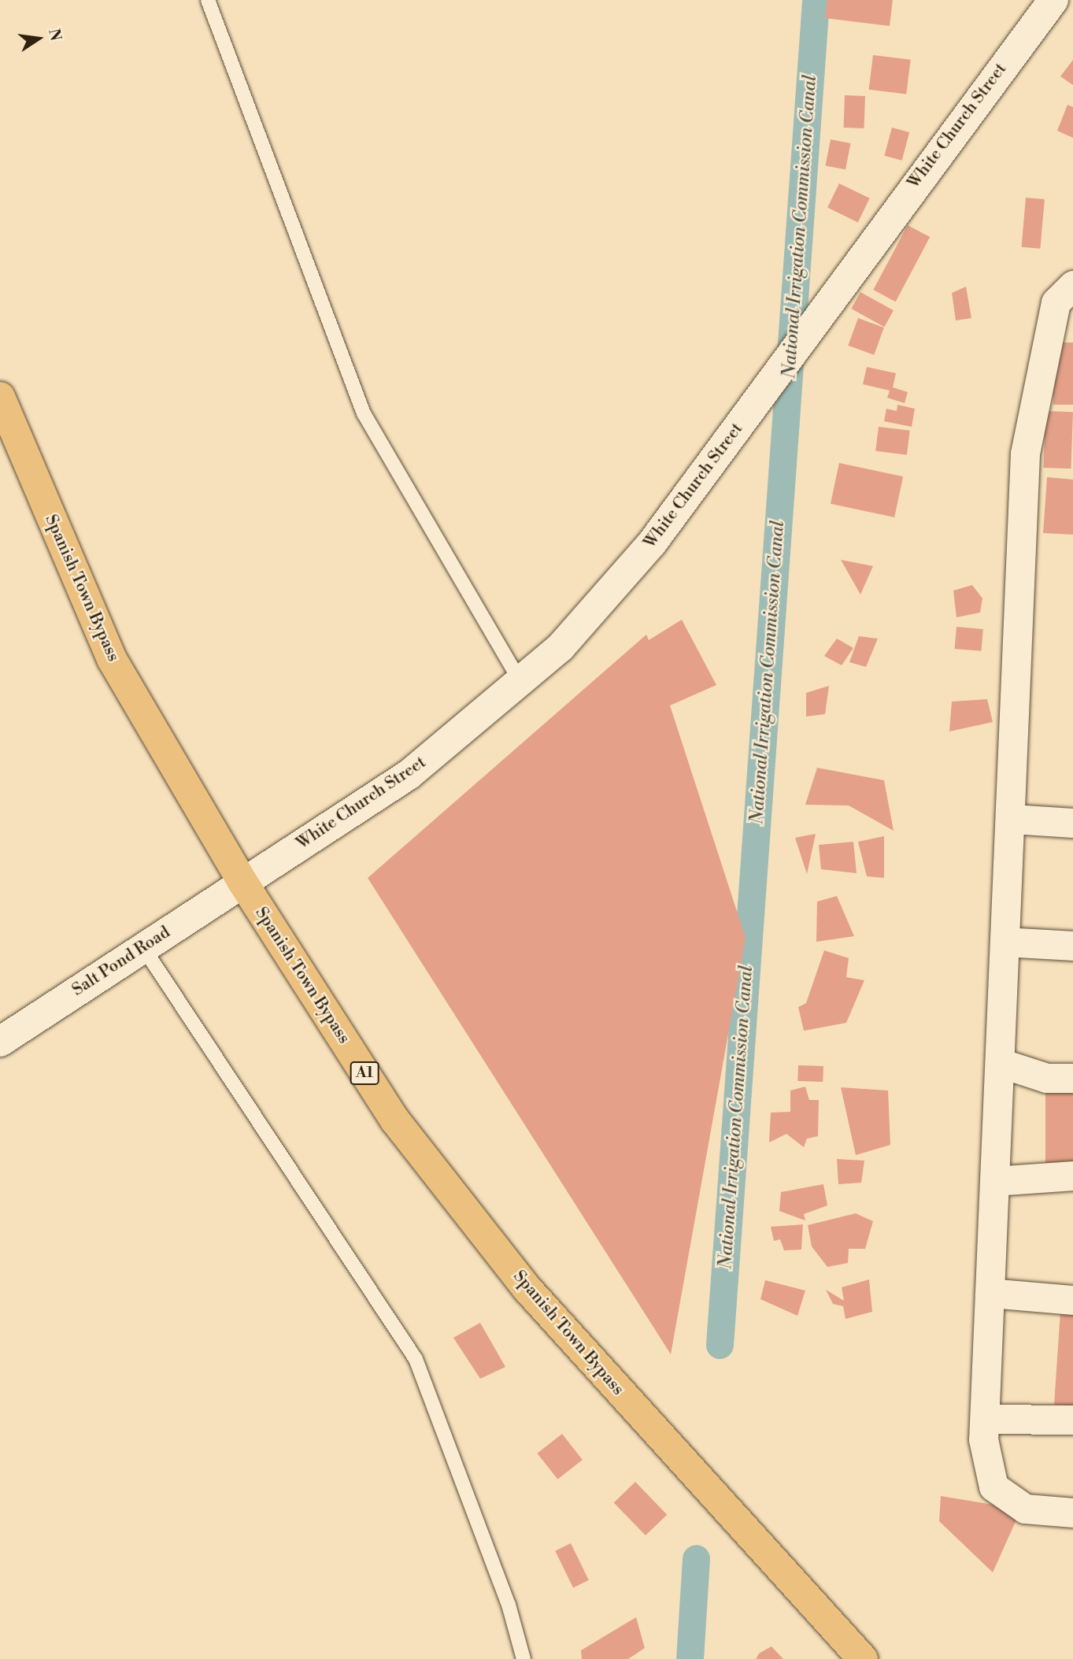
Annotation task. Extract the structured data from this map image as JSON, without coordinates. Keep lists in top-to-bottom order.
{
  "streets": {
    "main road": ["Spanish Town Bypass", "A1"],
    "street": ["White Church Street", "Salt Pond Road"]
  },
  "crossings": [
    ["White Church Street", "Spanish Town Bypass"],
    ["White Church Street", "Salt Pond Road"],
    ["Spanish Town Bypass", "Salt Pond Road"]
  ],
  "water": ["National Irrigation Commission Canal"],
  "north": "right"
}
